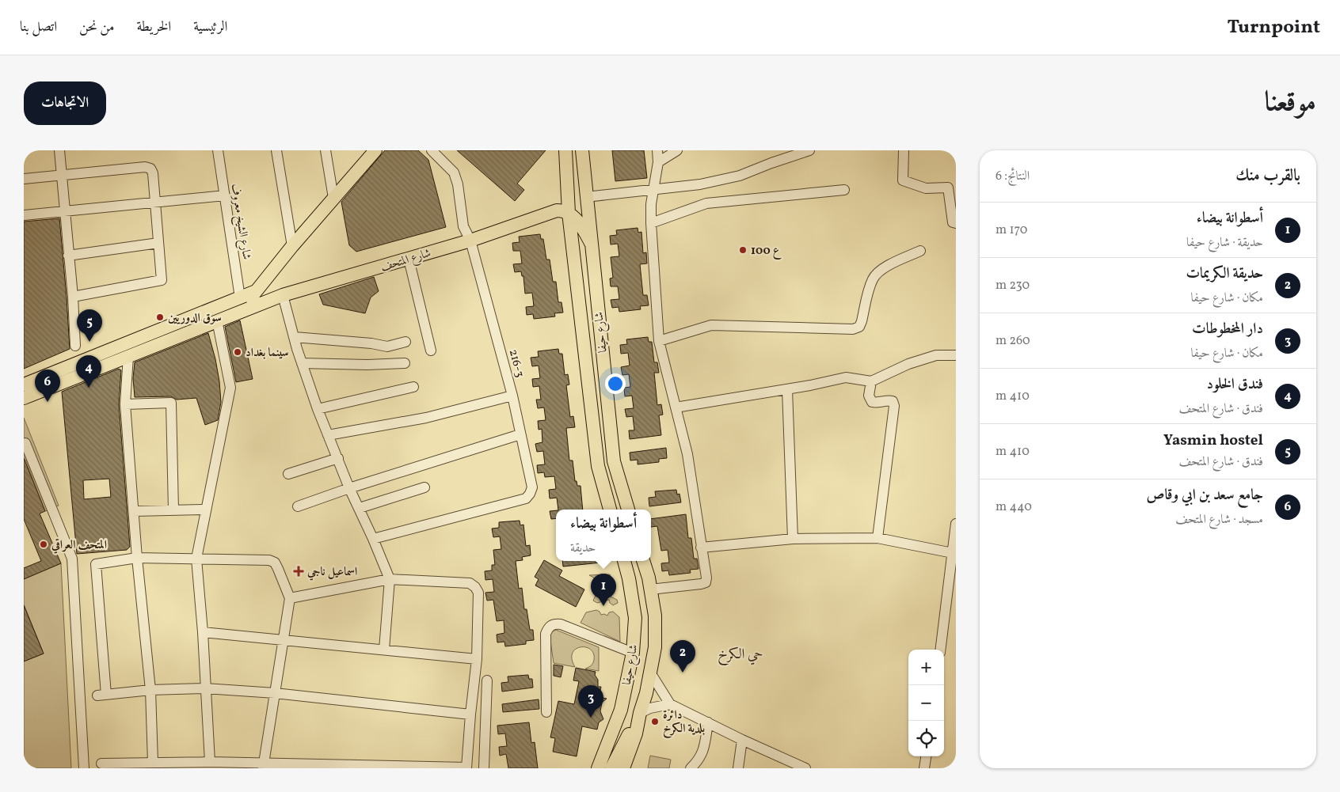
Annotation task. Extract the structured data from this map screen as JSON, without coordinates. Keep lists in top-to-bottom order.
{
  "streets": {
    "main road": ["شارع المتحف", "شارع حيفا"],
    "street": ["شارع الشيخ معروف", "216-3"]
  },
  "crossings": [
    ["شارع المتحف", "شارع حيفا"],
    ["شارع المتحف", "216-3"]
  ],
  "districts": ["حي الكرخ"],
  "places": {
    "other": [
      "100 ع",
      "سوق الدوريين",
      "سينما بغداد",
      "المتحف العراقي",
      "دائرة بلدية الكرخ"
    ],
    "health": ["اسماعيل ناجي"]
  },
  "page": {
    "header": "Turnpoint",
    "nav": [
      "الرئيسية",
      "الخريطة",
      "من نحن",
      "اتصل بنا"
    ],
    "title": "موقعنا",
    "buttons": "الاتجاهات",
    "heading": ["بالقرب منك", "النتائج: 6"],
    "list": [
      {
        "mark": "1",
        "name": "أسطوانة بيضاء",
        "note": "حديقة · شارع حيفا",
        "value": "170 m"
      },
      {
        "mark": "2",
        "name": "حديقة الكريمات",
        "note": "مكان · شارع حيفا",
        "value": "230 m"
      },
      {
        "mark": "3",
        "name": "دار المخطوطات",
        "note": "مكان · شارع حيفا",
        "value": "260 m"
      },
      {
        "mark": "4",
        "name": "فندق الخلود",
        "note": "فندق · شارع المتحف",
        "value": "410 m"
      },
      {
        "mark": "5",
        "name": "Yasmin hostel",
        "note": "فندق · شارع المتحف",
        "value": "410 m"
      },
      {
        "mark": "6",
        "name": "جامع سعد بن ابي وقاص",
        "note": "مسجد · شارع المتحف",
        "value": "440 m"
      }
    ],
    "pins": [
      "5",
      "4",
      "6",
      "1",
      "2",
      "3"
    ],
    "popup": ["أسطوانة بيضاء", "حديقة"],
    "map_buttons": ["+", "−"]
  }
}
